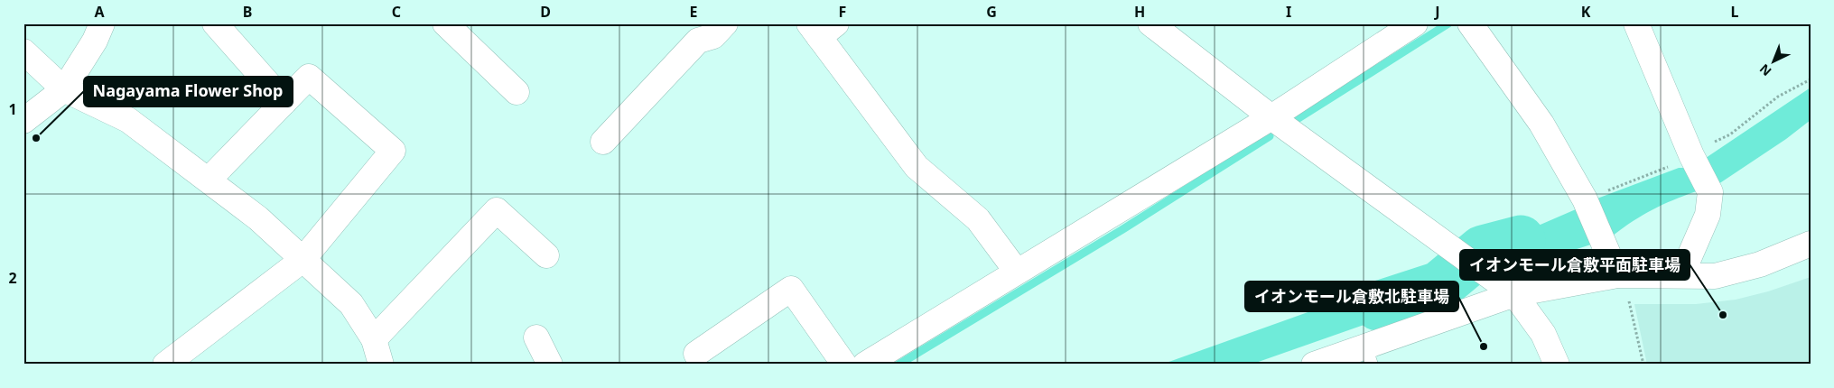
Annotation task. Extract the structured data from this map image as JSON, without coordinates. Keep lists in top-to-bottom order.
{
  "places": ["Nagayama Flower Shop", "イオンモール倉敷平面駐車場", "イオンモール倉敷北駐車場"],
  "north": "bottom left",
  "grid": {
    "columns": [
      "A",
      "B",
      "C",
      "D",
      "E",
      "F",
      "G",
      "H",
      "I",
      "J",
      "K",
      "L"
    ],
    "rows": ["1", "2"]
  }
}
